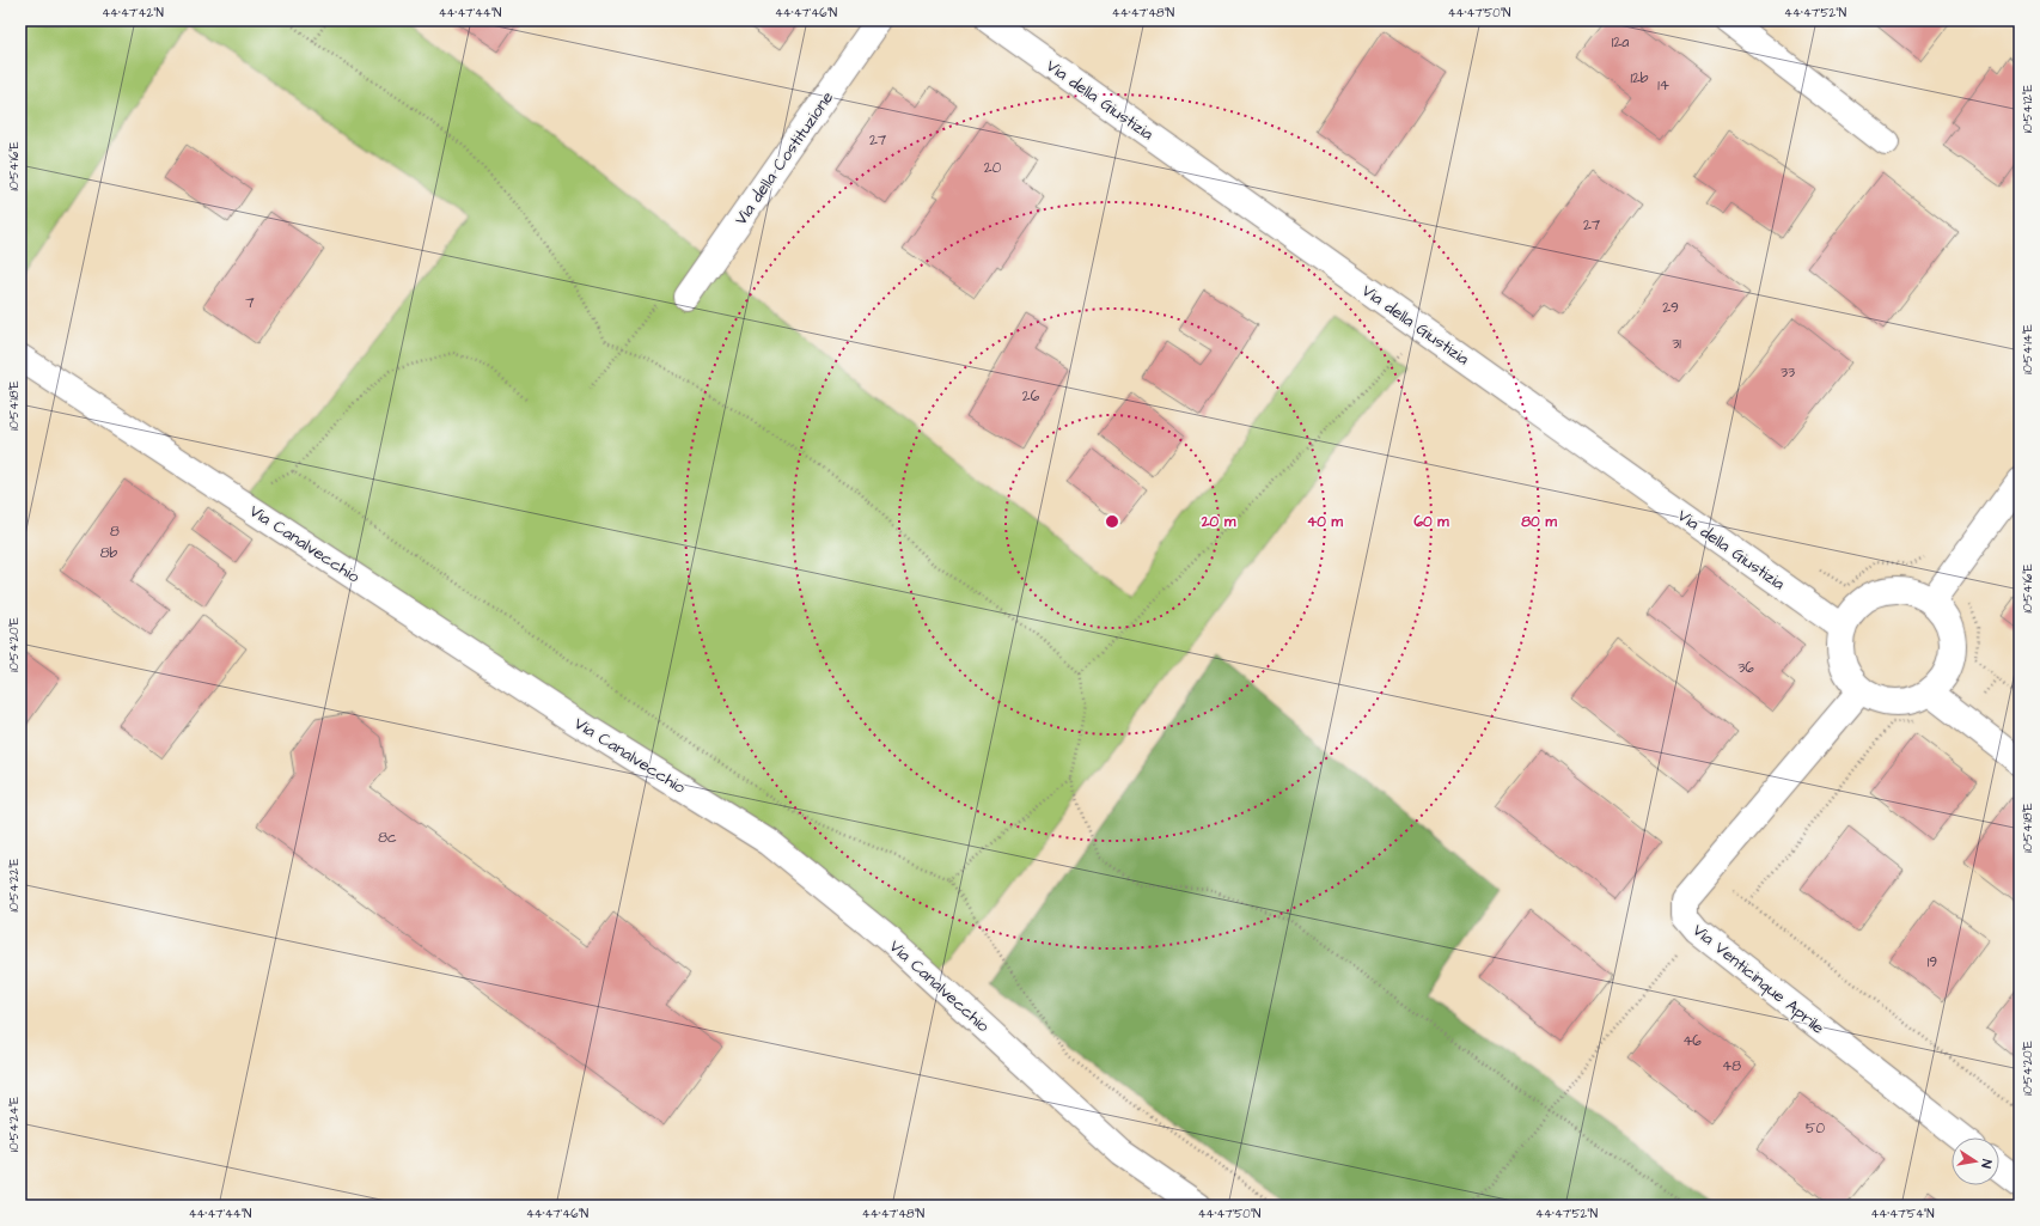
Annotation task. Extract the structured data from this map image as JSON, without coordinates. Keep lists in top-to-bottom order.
{
  "streets": {
    "street": [
      "Via della Giustizia",
      "Via della Costituzione",
      "Via Canalvecchio",
      "Via Venticinque Aprile"
    ]
  },
  "crossings": [
    ["Via della Giustizia", "Via Venticinque Aprile"]
  ],
  "house_numbers": [
    "12a",
    "12b",
    "14",
    "27",
    "20",
    "27",
    "7",
    "29",
    "31",
    "33",
    "26",
    "8",
    "8b",
    "36",
    "8c",
    "19",
    "46",
    "48",
    "50"
  ],
  "north": "right",
  "coordinates": [
    "44°47'42\"N",
    "44°47'44\"N",
    "44°47'46\"N",
    "44°47'48\"N",
    "44°47'50\"N",
    "44°47'52\"N",
    "10°54'12\"E",
    "10°54'16\"E",
    "10°54'14\"E",
    "10°54'18\"E",
    "10°54'20\"E",
    "10°54'22\"E",
    "10°54'24\"E",
    "44°47'54\"N"
  ],
  "rings": [
    "20 m",
    "40 m",
    "60 m",
    "80 m"
  ]
}
